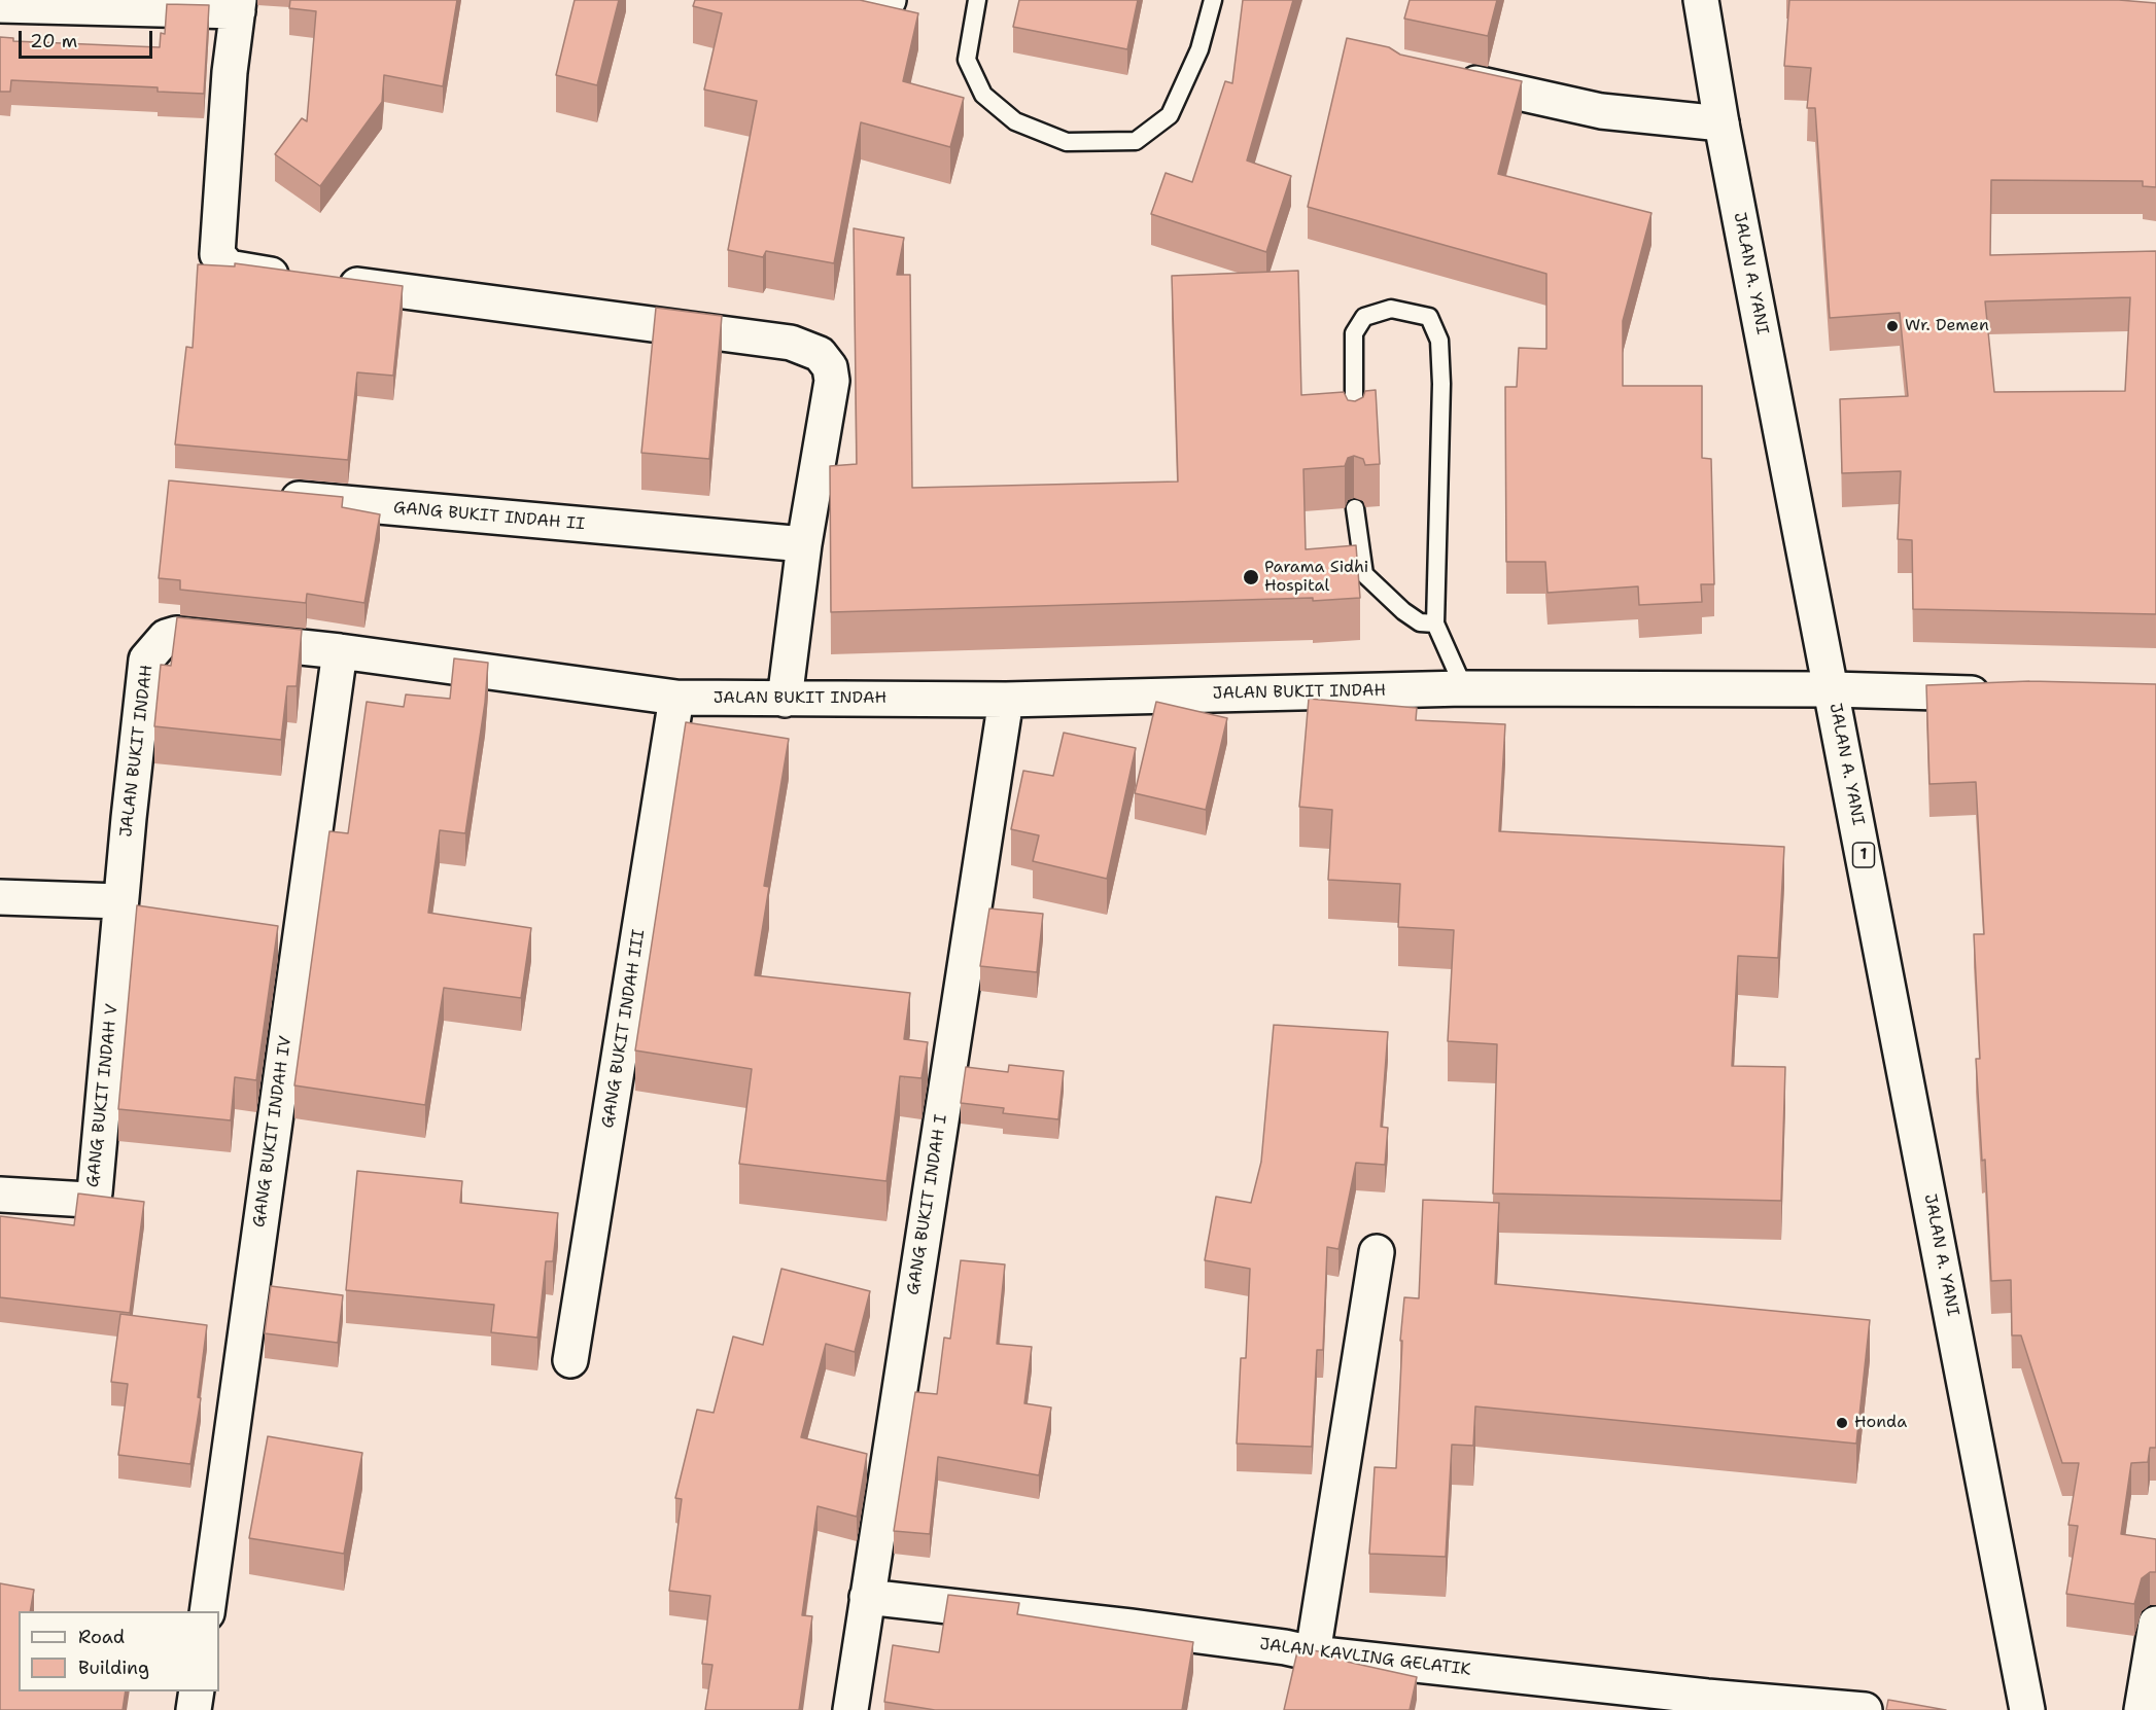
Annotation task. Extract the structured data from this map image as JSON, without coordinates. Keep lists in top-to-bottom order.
{
  "streets": {
    "main road": [
      "JALAN A. YANI",
      "GANG BUKIT INDAH II",
      "JALAN BUKIT INDAH",
      "1",
      "GANG BUKIT INDAH III",
      "GANG BUKIT INDAH V",
      "GANG BUKIT INDAH IV",
      "GANG BUKIT INDAH I",
      "JALAN KAVLING GELATIK"
    ]
  },
  "crossings": [
    ["JALAN A. YANI", "JALAN BUKIT INDAH"],
    ["JALAN BUKIT INDAH", "GANG BUKIT INDAH III"],
    ["JALAN BUKIT INDAH", "GANG BUKIT INDAH V"],
    ["JALAN BUKIT INDAH", "GANG BUKIT INDAH IV"],
    ["JALAN BUKIT INDAH", "GANG BUKIT INDAH I"],
    ["GANG BUKIT INDAH I", "JALAN KAVLING GELATIK"]
  ],
  "places": ["Wr. Demen", "Parama Sidhi Hospital", "Honda"],
  "legend": ["Road", "Building"],
  "scale_bar": "20 m"
}
